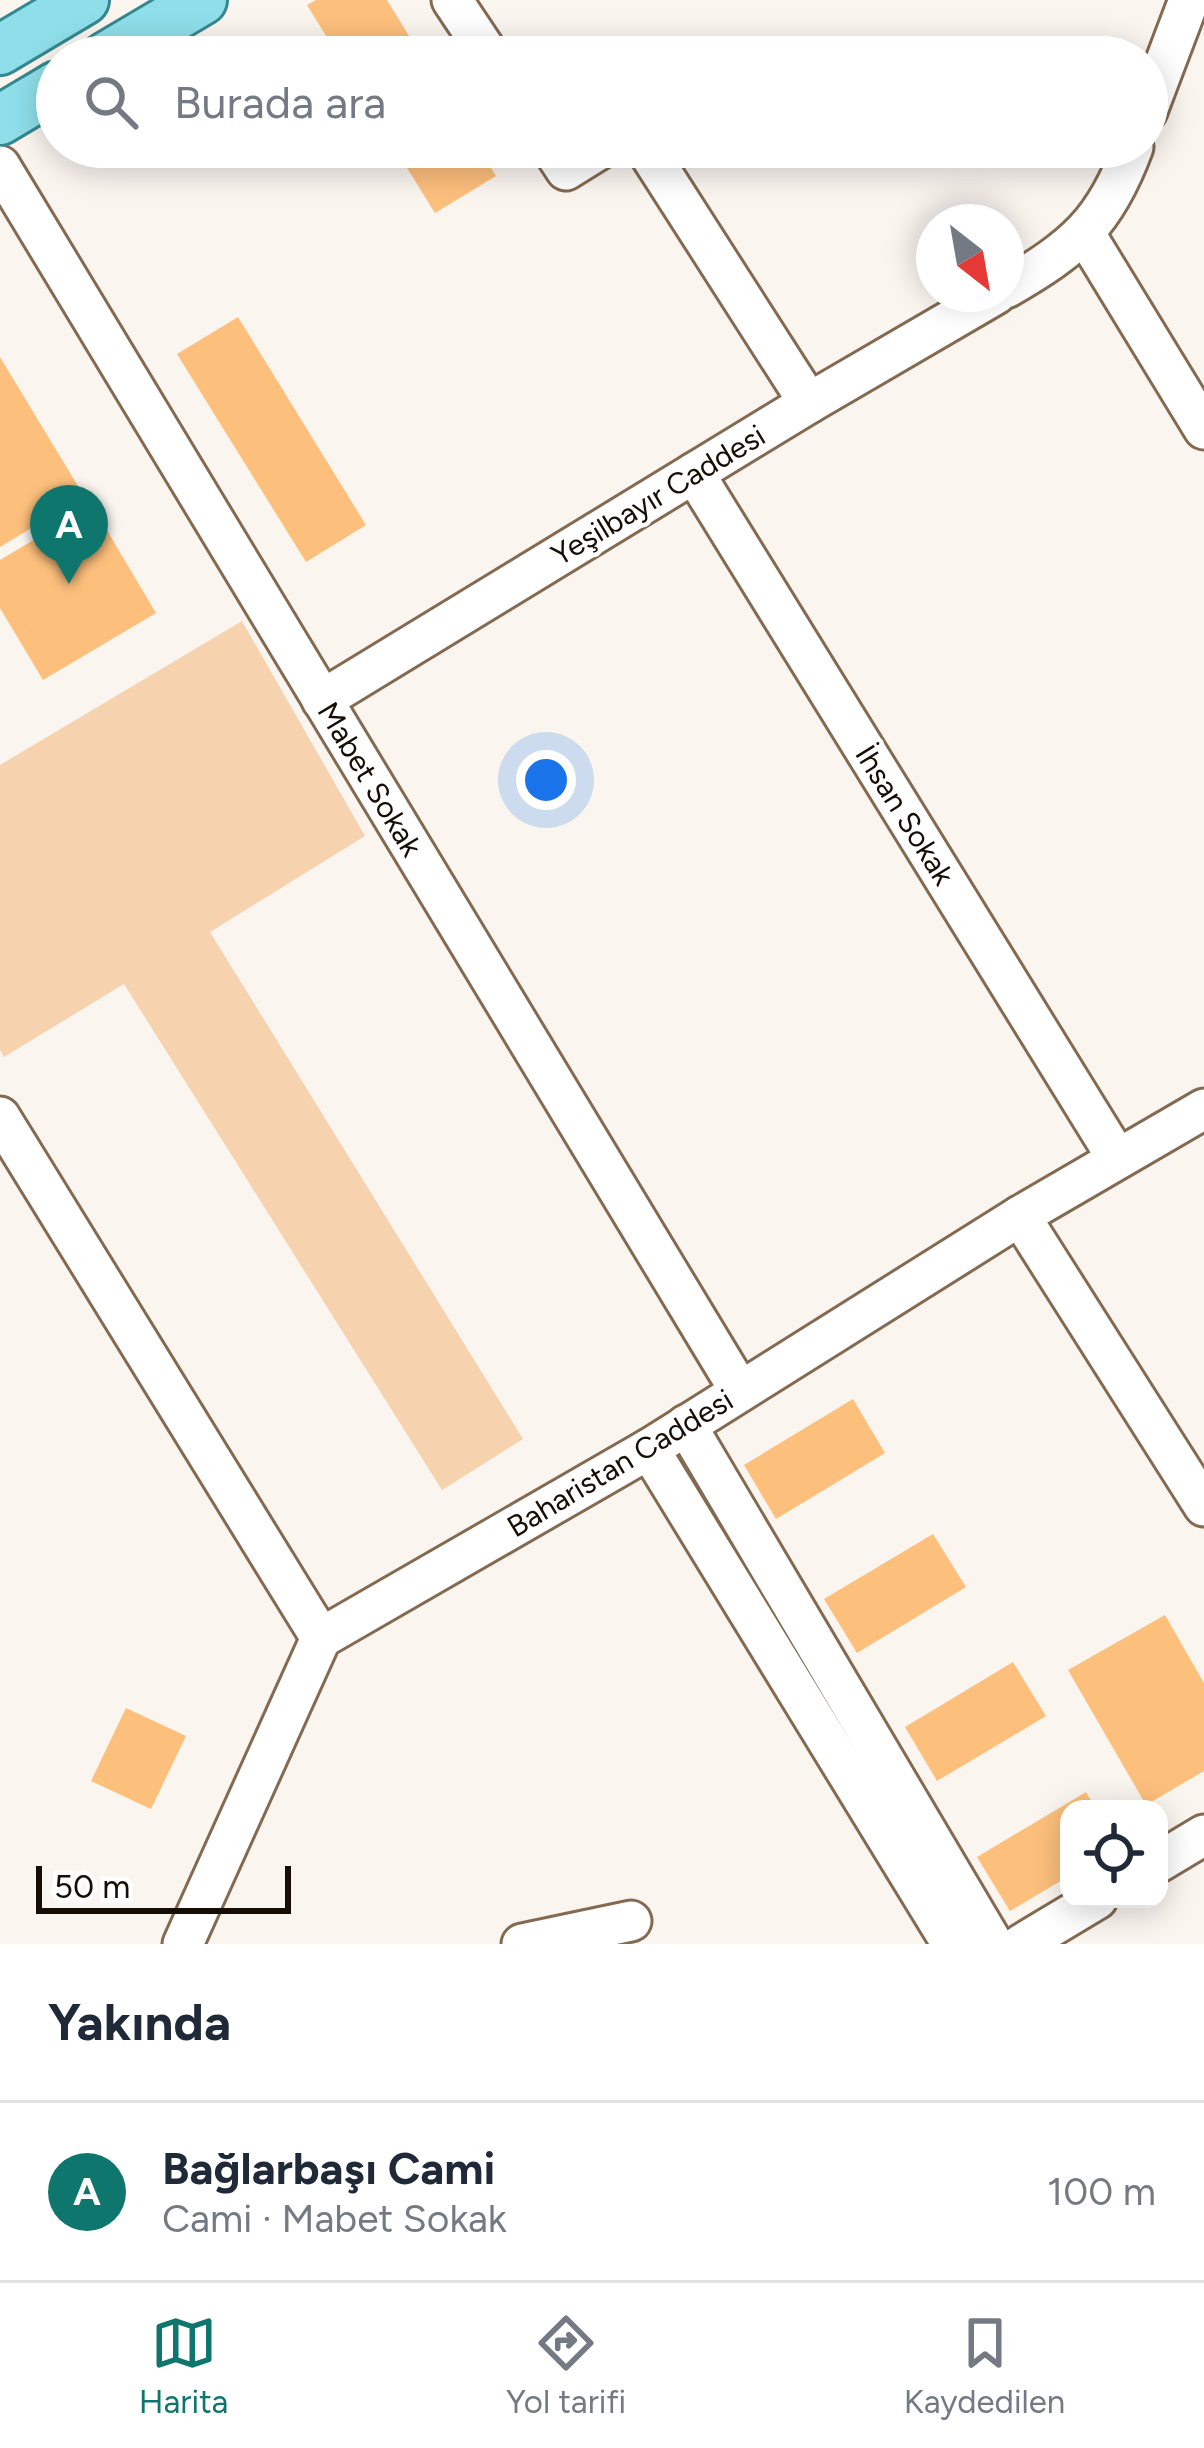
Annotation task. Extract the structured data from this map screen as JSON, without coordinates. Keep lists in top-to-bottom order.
{
  "streets": {
    "street": [
      "Yeşilbayır Caddesi",
      "Mabet Sokak",
      "İhsan Sokak",
      "Baharistan Caddesi"
    ]
  },
  "crossings": [
    ["Yeşilbayır Caddesi", "Mabet Sokak"],
    ["Yeşilbayır Caddesi", "İhsan Sokak"],
    ["Mabet Sokak", "Baharistan Caddesi"],
    ["İhsan Sokak", "Baharistan Caddesi"]
  ],
  "scale_bar": "50 m",
  "north": "bottom right",
  "page": {
    "search": "Burada ara",
    "pins": "A",
    "scale": "50 m",
    "heading": "Yakında",
    "list": [
      {
        "mark": "A",
        "name": "Bağlarbaşı Cami",
        "note": "Cami · Mabet Sokak",
        "value": "100 m"
      }
    ],
    "nav": ["Harita", "Yol tarifi", "Kaydedilen"]
  }
}
